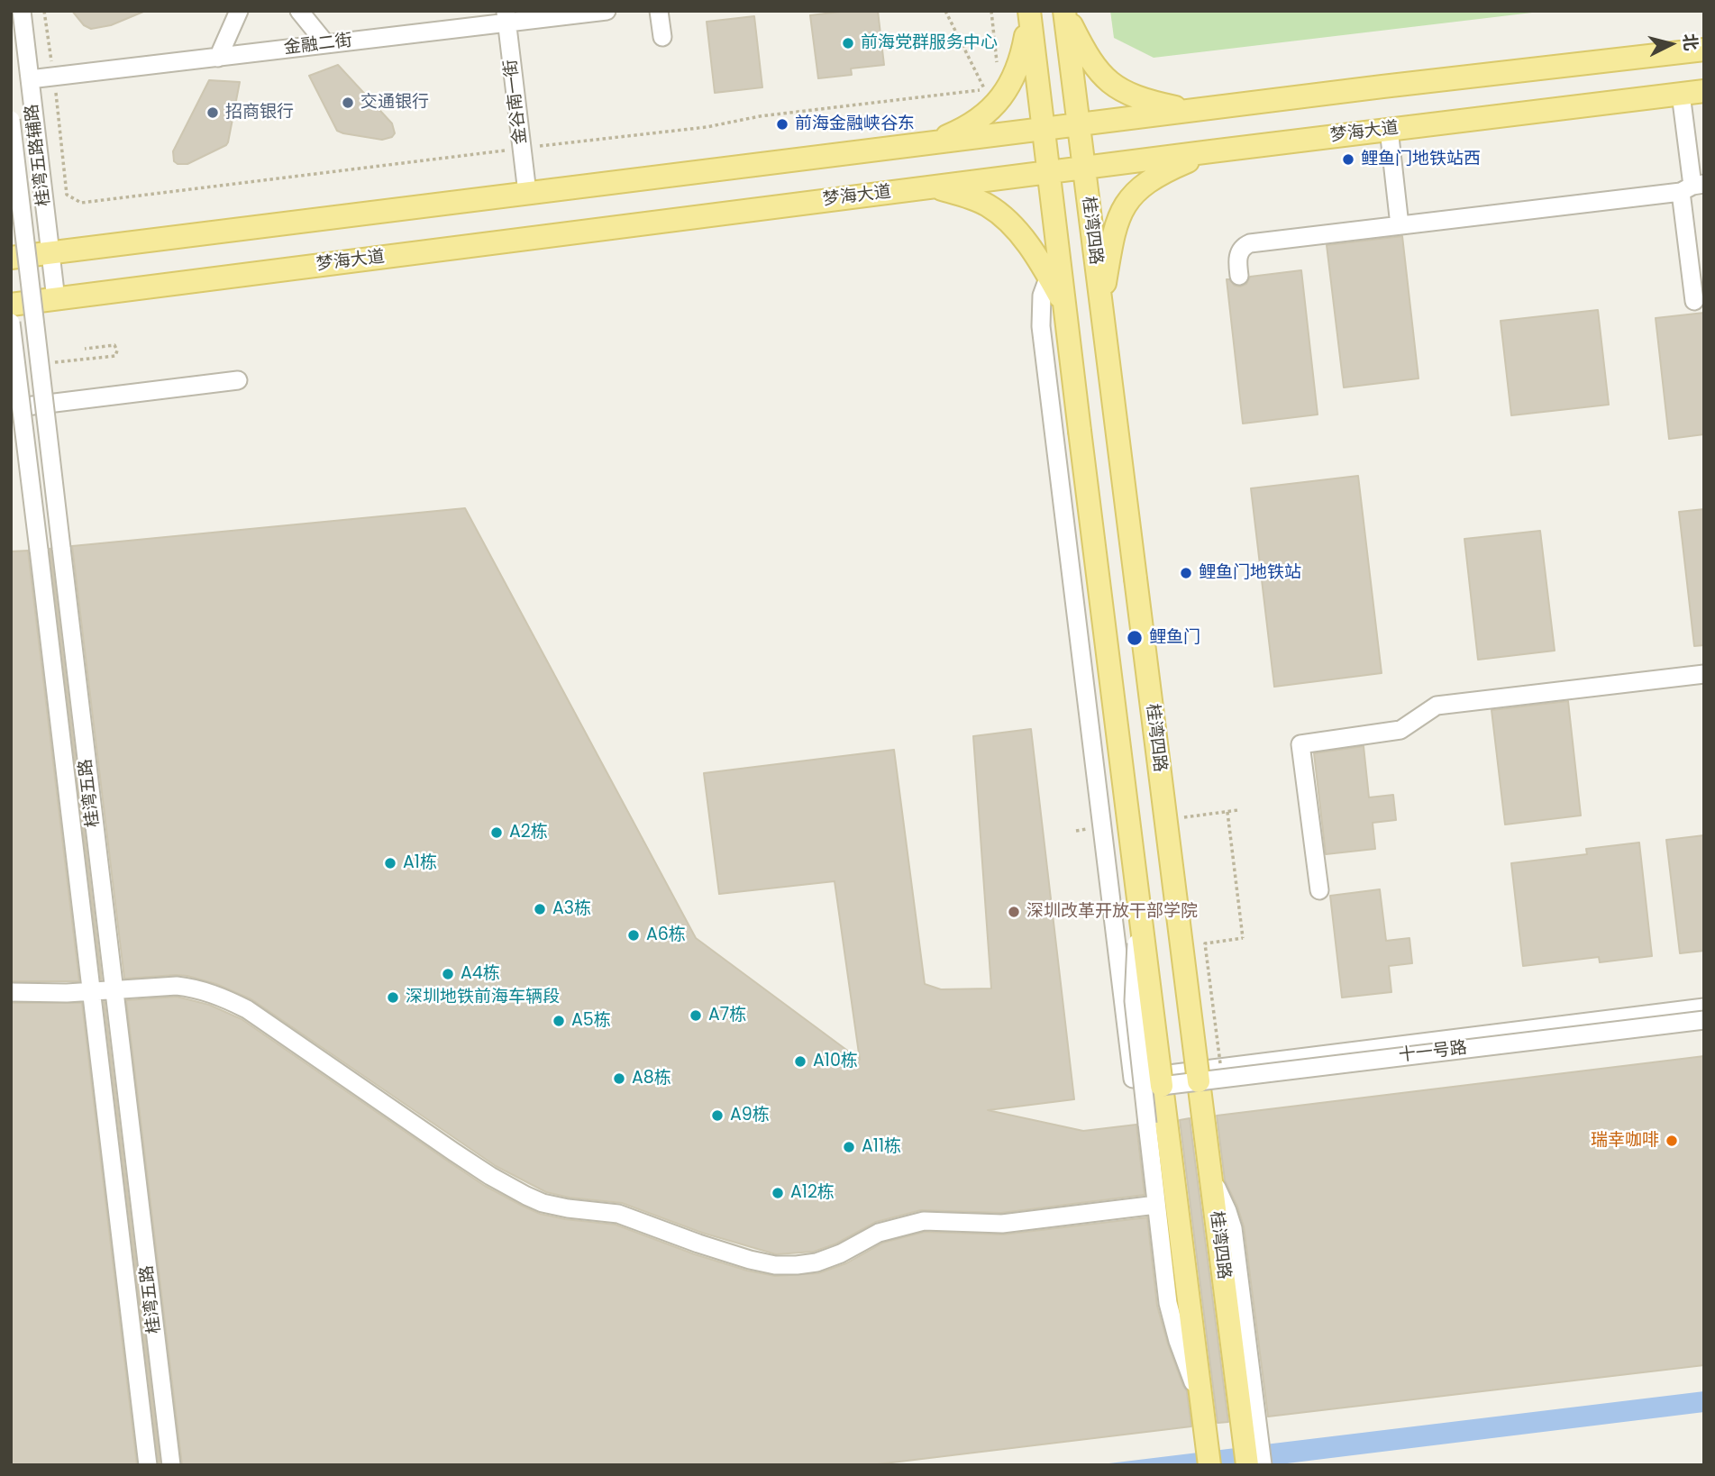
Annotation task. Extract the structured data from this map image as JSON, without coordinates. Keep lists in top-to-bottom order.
{
  "streets": {
    "main road": ["梦海大道", "桂湾四路"],
    "street": [
      "金融二街",
      "金谷南一街",
      "桂湾五路辅路",
      "桂湾五路",
      "十一号路"
    ]
  },
  "crossings": [
    ["金融二街", "金谷南一街"],
    ["金融二街", "桂湾五路辅路"],
    ["梦海大道", "桂湾五路辅路"],
    ["梦海大道", "桂湾四路"],
    ["桂湾四路", "十一号路"]
  ],
  "places": [
    "前海党群服务中心",
    "交通银行",
    "招商银行",
    "前海金融峡谷东",
    "鲤鱼门地铁站西",
    "鲤鱼门地铁站",
    "鲤鱼门",
    "A2栋",
    "A1栋",
    "A3栋",
    "深圳改革开放干部学院",
    "A6栋",
    "A4栋",
    "深圳地铁前海车辆段",
    "A7栋",
    "A5栋",
    "A10栋",
    "A8栋",
    "A9栋",
    "瑞幸咖啡",
    "A11栋",
    "A12栋"
  ],
  "north": "right"
}
